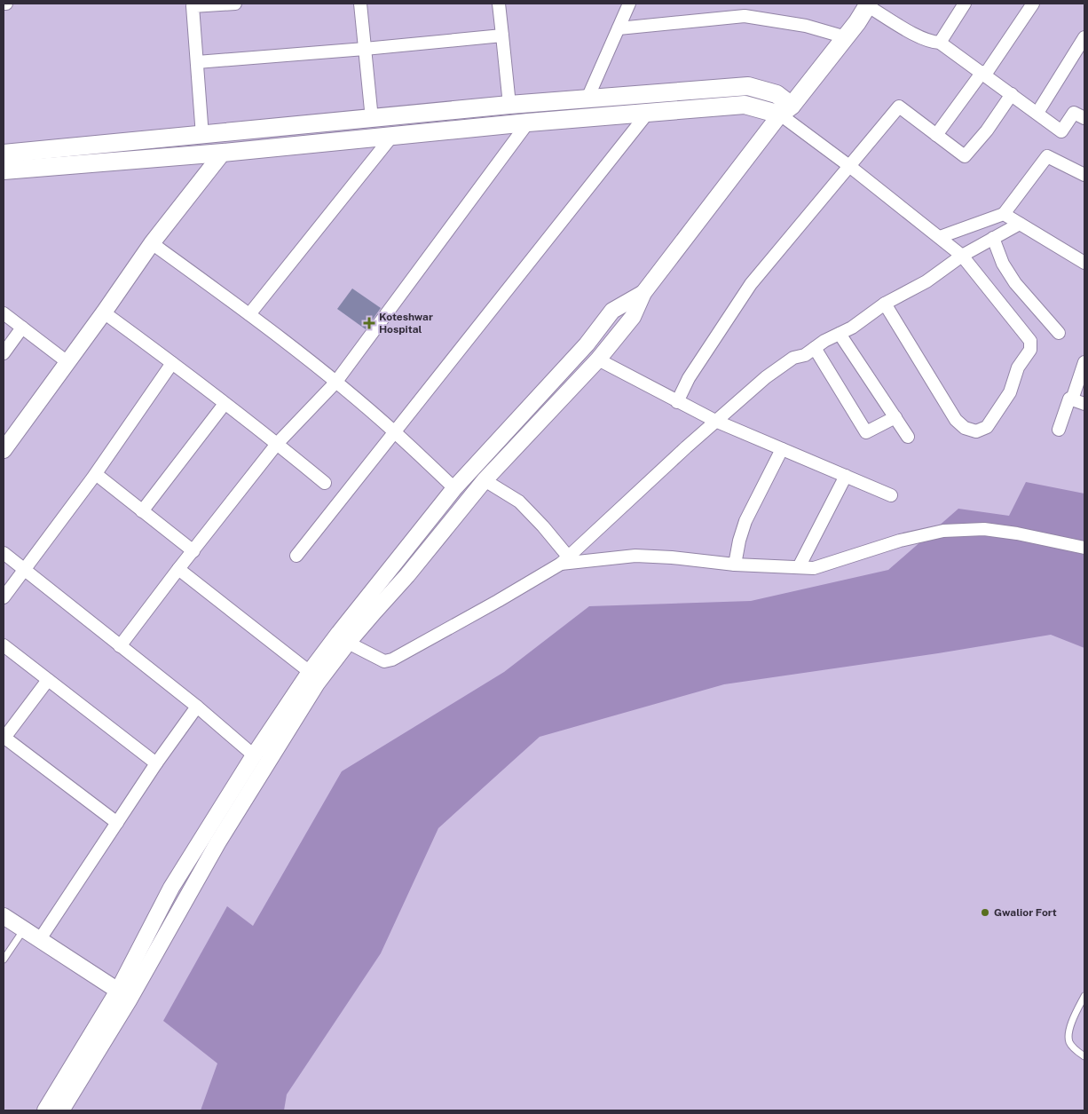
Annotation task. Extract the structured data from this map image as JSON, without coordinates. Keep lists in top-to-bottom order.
{
  "places": {
    "health": ["Koteshwar Hospital"],
    "other": ["Gwalior Fort"]
  }
}
